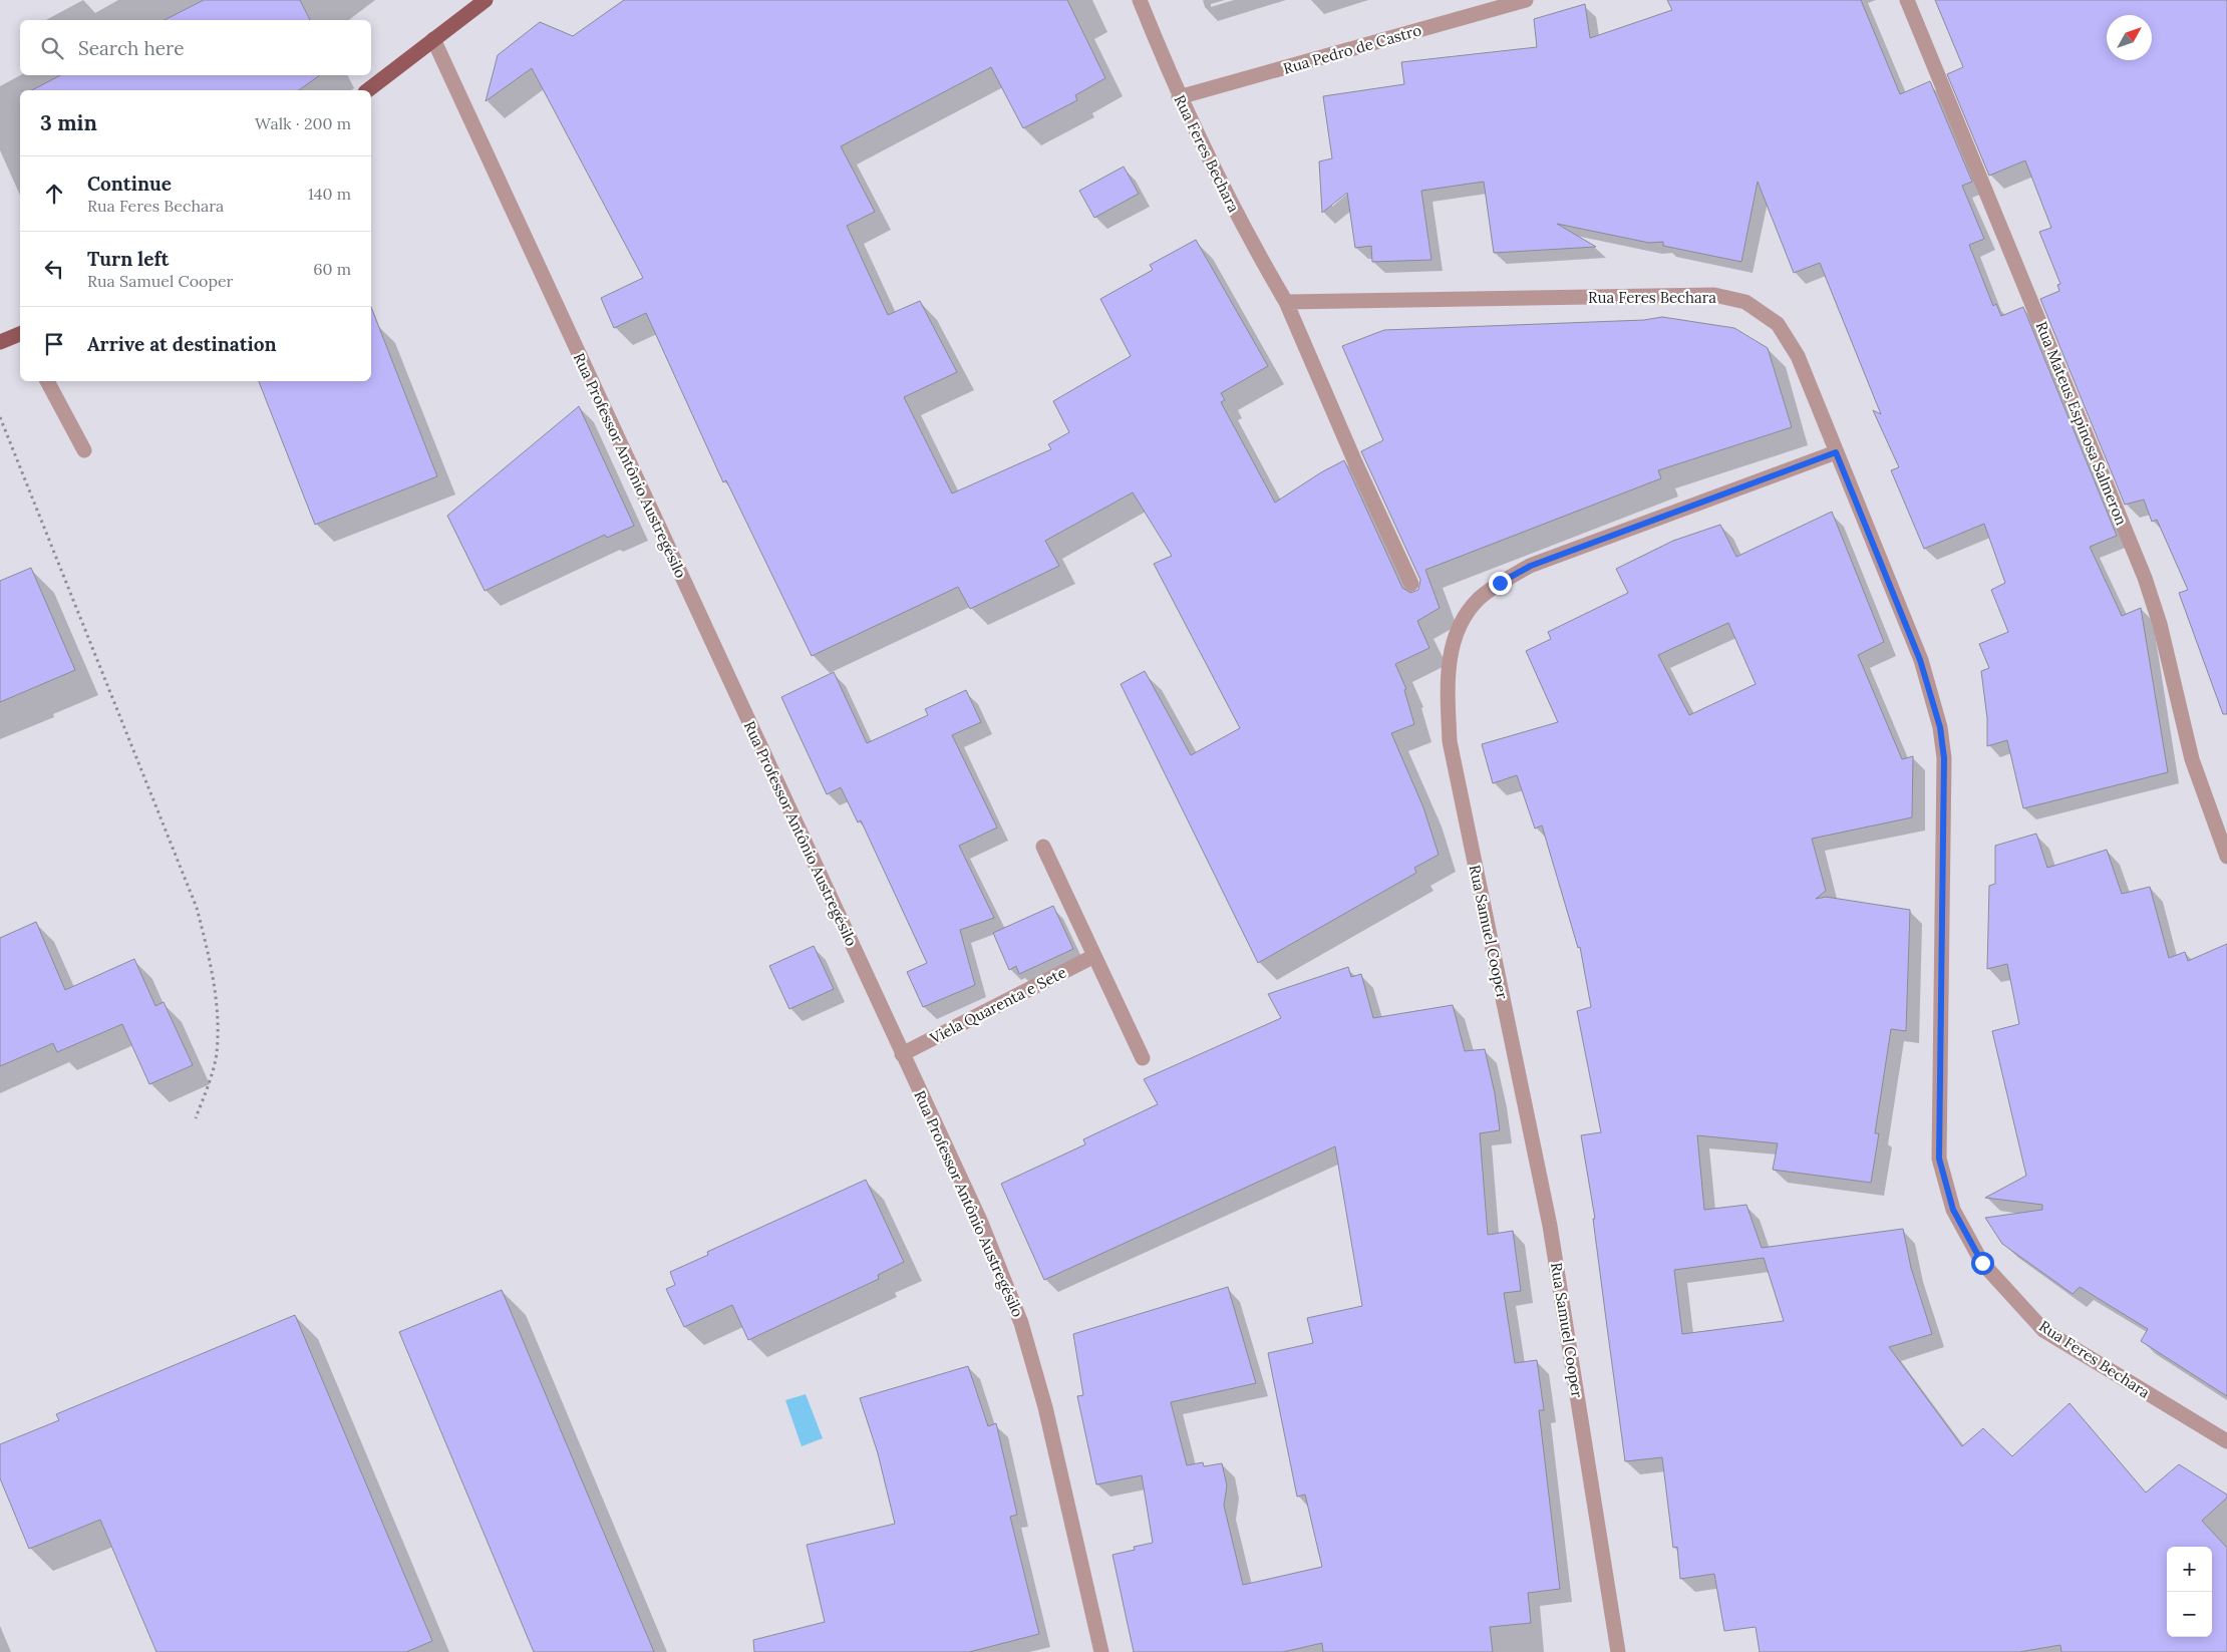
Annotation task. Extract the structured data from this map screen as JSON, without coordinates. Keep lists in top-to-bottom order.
{
  "streets": {
    "street": [
      "Rua Pedro de Castro",
      "Rua Feres Bechara",
      "Rua Mateus Espinosa Salmeron",
      "Rua Professor Antônio Austregésilo",
      "Rua Samuel Cooper",
      "Viela Quarenta e Sete"
    ]
  },
  "crossings": [
    ["Rua Pedro de Castro", "Rua Feres Bechara"],
    ["Rua Feres Bechara", "Rua Samuel Cooper"],
    ["Rua Professor Antônio Austregésilo", "Viela Quarenta e Sete"]
  ],
  "north": "top right",
  "page": {
    "search": "Search here",
    "heading": ["3 min", "Walk · 200 m"],
    "list": [
      ["Continue", "Rua Feres Bechara", "140 m"],
      ["Turn left", "Rua Samuel Cooper", "60 m"],
      "Arrive at destination"
    ],
    "map_buttons": ["+", "−"]
  }
}
